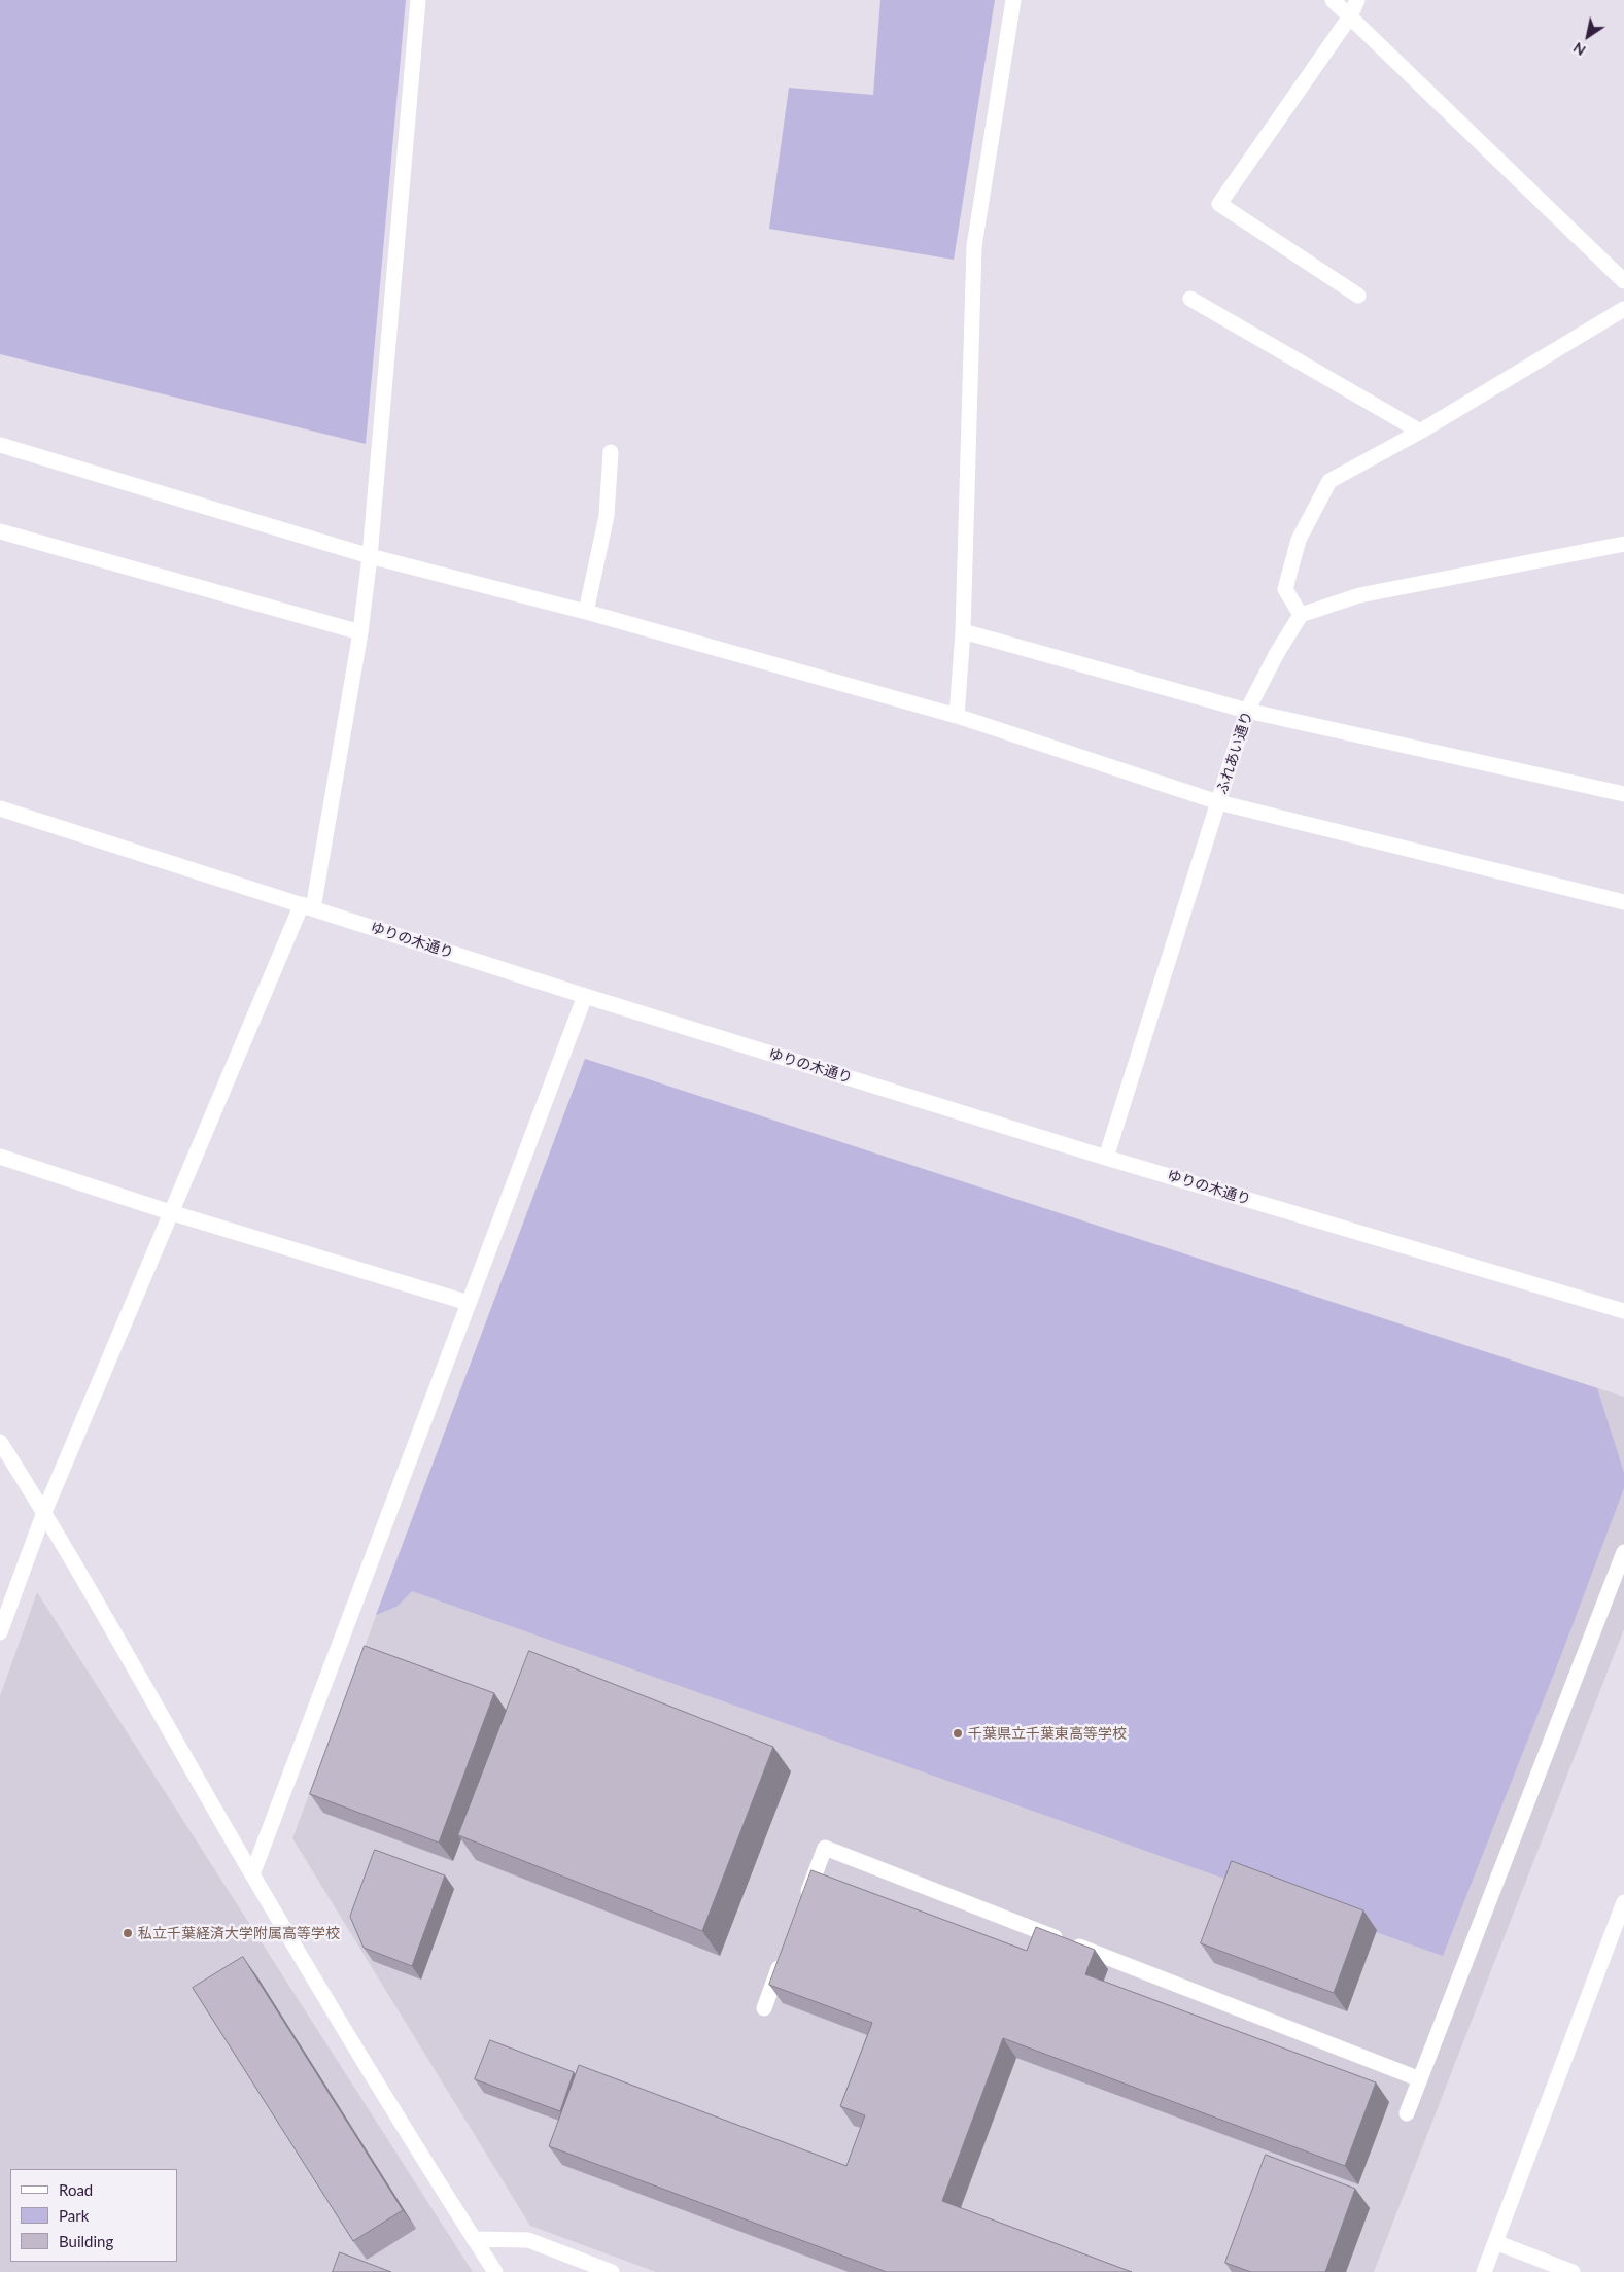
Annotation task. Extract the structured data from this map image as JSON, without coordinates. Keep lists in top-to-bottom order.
{
  "streets": {
    "street": ["ふれあい通り", "ゆりの木通り"]
  },
  "crossings": [
    ["ふれあい通り", "ゆりの木通り"]
  ],
  "places": ["千葉県立千葉東高等学校", "私立千葉経済大学附属高等学校"],
  "legend": ["Road", "Park", "Building"],
  "north": "bottom left"
}
